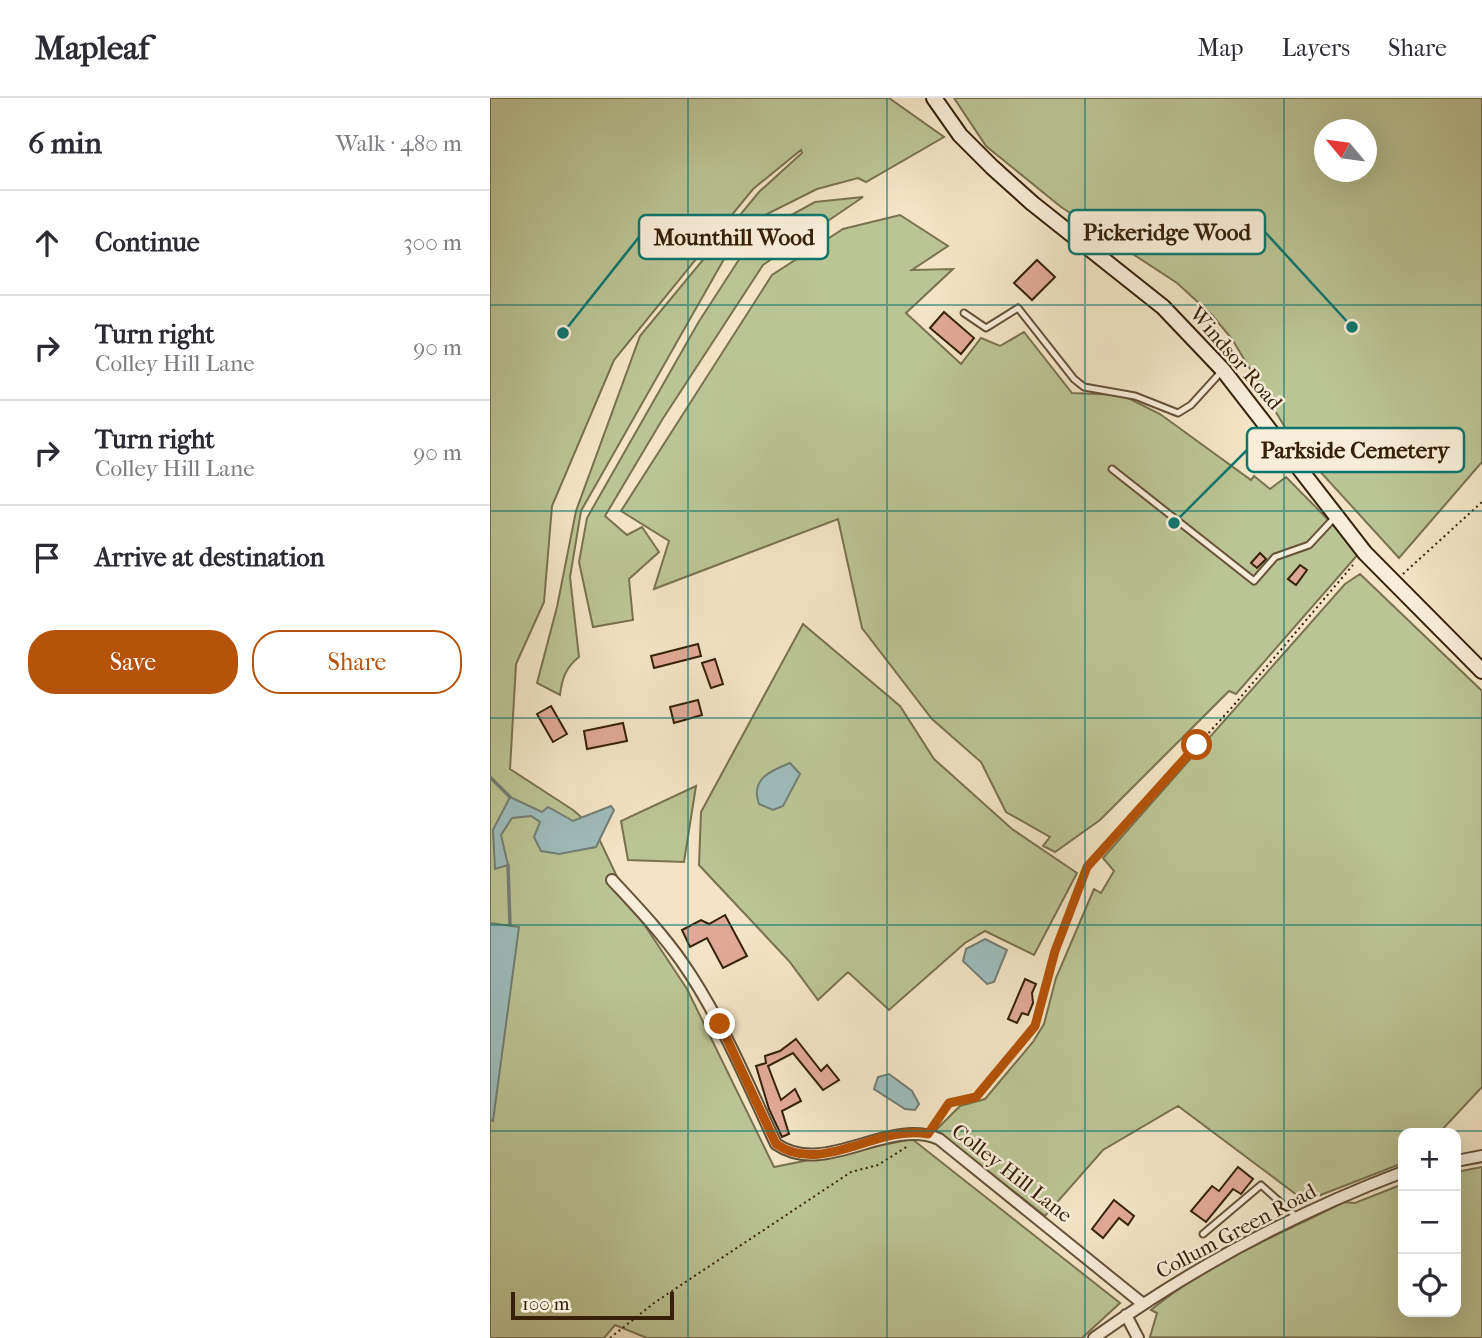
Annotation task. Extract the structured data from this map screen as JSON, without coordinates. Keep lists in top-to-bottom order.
{
  "streets": {
    "main road": ["Windsor Road"],
    "street": ["Colley Hill Lane", "Collum Green Road"]
  },
  "crossings": [
    ["Colley Hill Lane", "Collum Green Road"]
  ],
  "places": ["Pickeridge Wood", "Mounthill Wood", "Parkside Cemetery"],
  "scale_bar": "100 m",
  "north": "top left",
  "page": {
    "header": "Mapleaf",
    "nav": ["Map", "Layers", "Share"],
    "heading": ["6 min", "Walk · 480 m"],
    "list": [
      ["Continue", "300 m"],
      ["Turn right", "Colley Hill Lane", "90 m"],
      ["Turn right", "Colley Hill Lane", "90 m"],
      "Arrive at destination"
    ],
    "buttons": ["Save", "Share"],
    "map_buttons": ["+", "−"],
    "scale": "100 m"
  }
}
